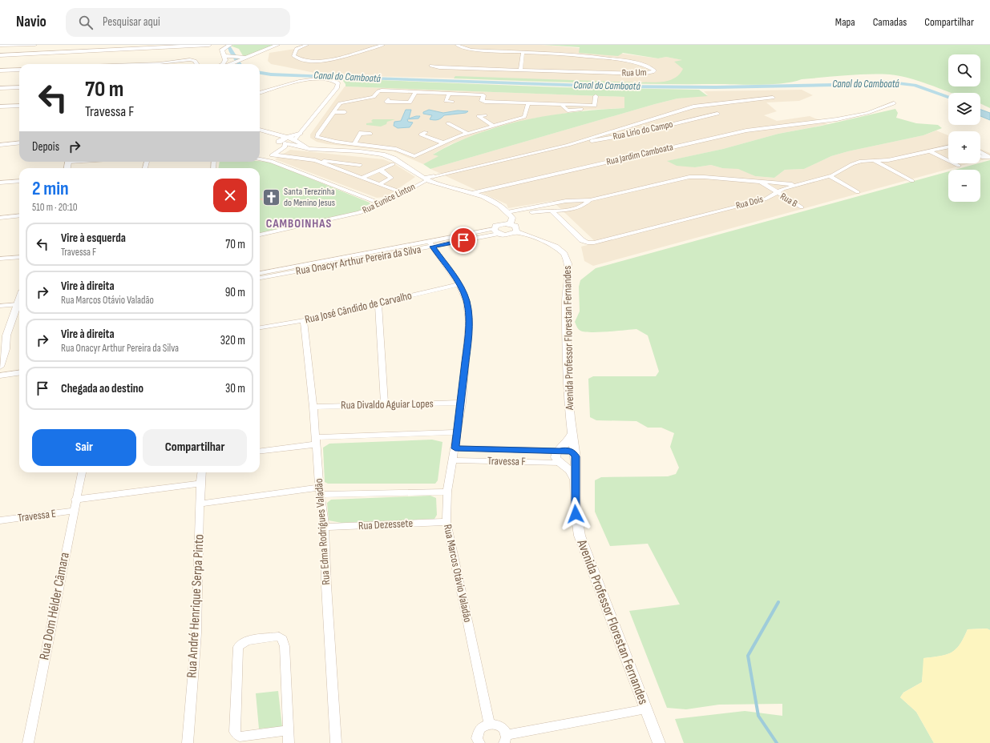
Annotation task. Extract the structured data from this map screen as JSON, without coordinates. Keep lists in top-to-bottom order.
{
  "streets": {
    "street": [
      "Rua Um",
      "Rua Lirio do Campo",
      "Rua Jardim Camboata",
      "Rua Eunice Linton",
      "Rua B",
      "Rua Dois",
      "Rua Onacyr Arthur Pereira da Silva",
      "Rua José Cândido de Carvalho",
      "Avenida Professor Florestan Fernandes",
      "Rua Divaldo Aguiar Lopes",
      "Travessa F",
      "Travessa E",
      "Rua Dezessete",
      "Rua Edma Rodrigues Valadão",
      "Rua Marcos Otávio Valadão",
      "Rua Dom Hélder Câmara",
      "Rua André Henrique Serpa Pinto"
    ]
  },
  "crossings": [
    ["Rua Lirio do Campo", "Rua Eunice Linton"],
    ["Rua B", "Rua Dois"],
    ["Rua Onacyr Arthur Pereira da Silva", "Rua Marcos Otávio Valadão"],
    ["Rua José Cândido de Carvalho", "Rua Edma Rodrigues Valadão"],
    ["Rua José Cândido de Carvalho", "Rua Marcos Otávio Valadão"],
    ["Avenida Professor Florestan Fernandes", "Travessa F"],
    ["Rua Divaldo Aguiar Lopes", "Rua Edma Rodrigues Valadão"],
    ["Rua Divaldo Aguiar Lopes", "Rua Marcos Otávio Valadão"],
    ["Travessa F", "Rua Marcos Otávio Valadão"],
    ["Travessa E", "Rua Dom Hélder Câmara"],
    ["Rua Dezessete", "Rua Edma Rodrigues Valadão"],
    ["Rua Dezessete", "Rua Marcos Otávio Valadão"]
  ],
  "districts": ["CAMBOINHAS"],
  "water": ["Canal do Camboatá"],
  "places": {
    "church": ["Santa Terezinha do Menino Jesus"]
  },
  "page": {
    "header": "Navio",
    "search": "Pesquisar aqui",
    "nav": ["Mapa", "Camadas", "Compartilhar"],
    "map_buttons": ["+", "−"],
    "turn": ["70 m", "Travessa F"],
    "then": "Depois",
    "heading": ["2 min", "510 m · 20:10"],
    "list": [
      {
        "name": "Vire à esquerda",
        "note": "Travessa F",
        "value": "70 m"
      },
      {
        "name": "Vire à direita",
        "note": "Rua Marcos Otávio Valadão",
        "value": "90 m"
      },
      {
        "name": "Vire à direita",
        "note": "Rua Onacyr Arthur Pereira da Silva",
        "value": "320 m"
      },
      {
        "name": "Chegada ao destino",
        "value": "30 m"
      }
    ],
    "buttons": ["Sair", "Compartilhar"]
  }
}
